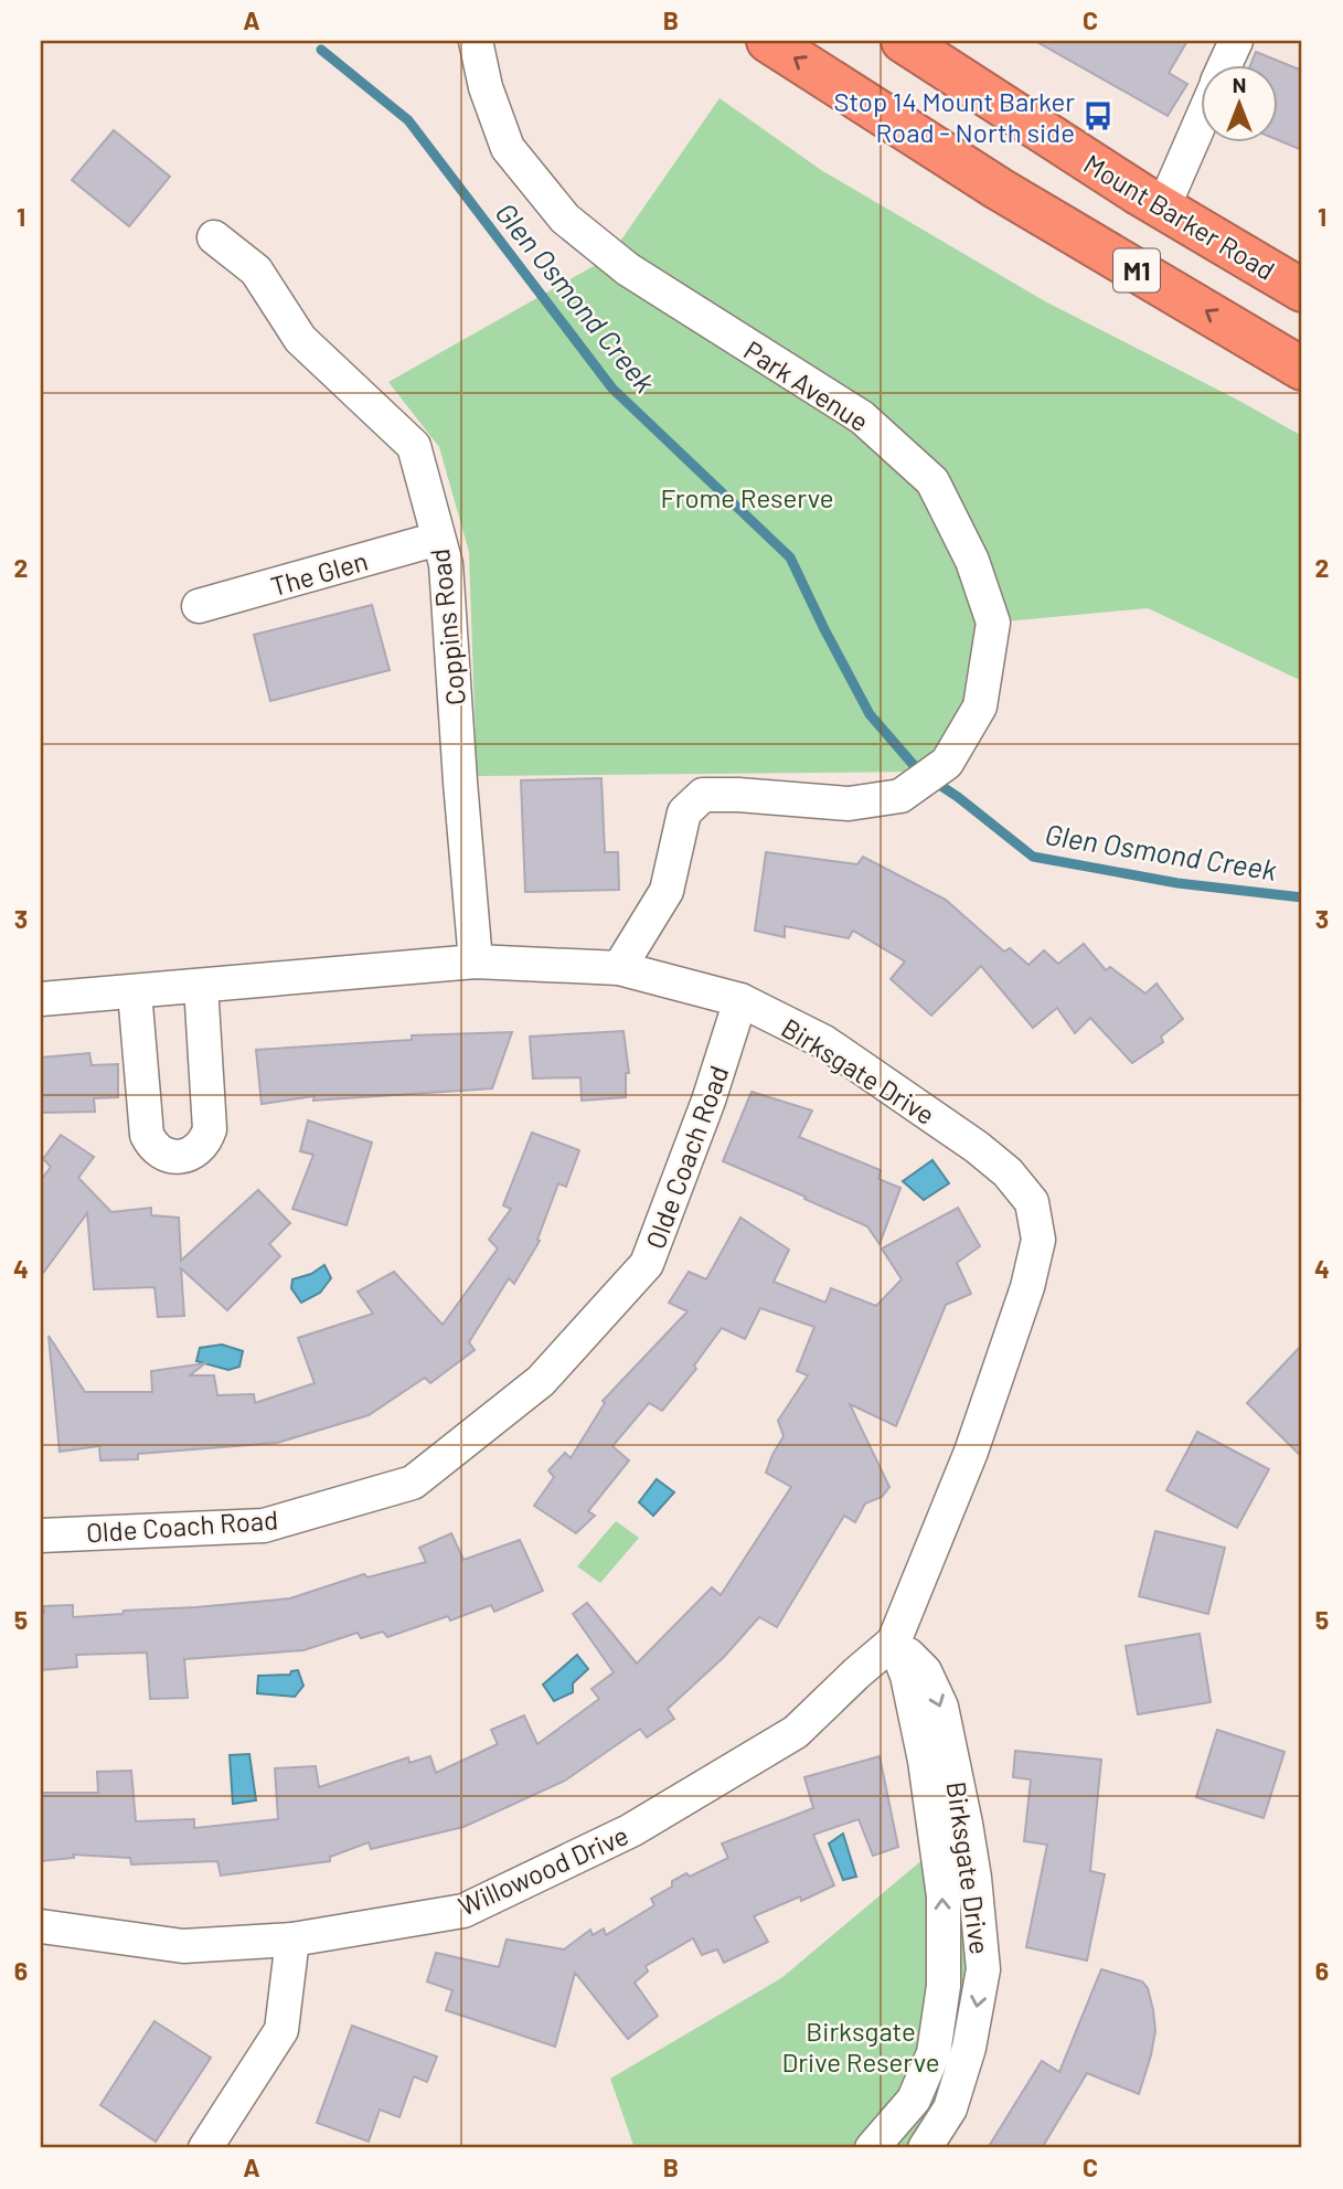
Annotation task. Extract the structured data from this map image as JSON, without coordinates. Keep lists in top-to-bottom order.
{
  "streets": {
    "highway": ["Mount Barker Road", "M1"],
    "street": [
      "Park Avenue",
      "The Glen",
      "Coppins Road",
      "Birksgate Drive",
      "Olde Coach Road",
      "Willowood Drive"
    ]
  },
  "crossings": [
    ["Park Avenue", "Birksgate Drive"],
    ["The Glen", "Coppins Road"],
    ["Coppins Road", "Birksgate Drive"],
    ["Birksgate Drive", "Olde Coach Road"],
    ["Birksgate Drive", "Willowood Drive"]
  ],
  "water": ["Glen Osmond Creek"],
  "parks": ["Frome Reserve", "Birksgate Drive Reserve"],
  "places": {
    "bus stop": ["Stop 14 Mount Barker Road - North side"]
  },
  "north": "top",
  "grid": {
    "columns": ["A", "B", "C"],
    "rows": [
      "1",
      "2",
      "3",
      "4",
      "5",
      "6"
    ]
  }
}
